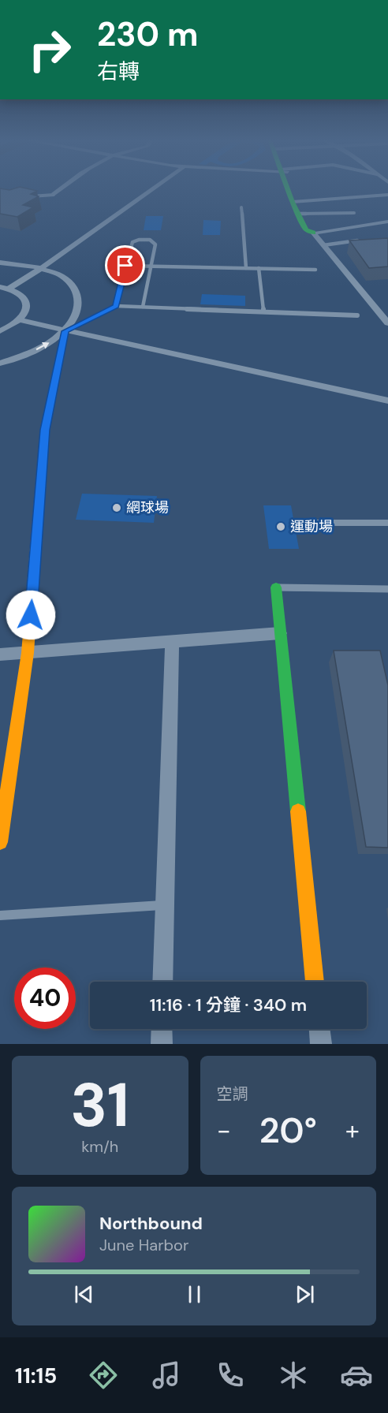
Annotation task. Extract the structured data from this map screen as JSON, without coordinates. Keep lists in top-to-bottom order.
{
  "places": ["網球場", "運動場"],
  "page": {
    "turn": ["230 m", "右轉"],
    "limit": "40",
    "trip": "11:16 · 1 分鐘 · 340 m",
    "tile": [
      ["31", "km/h"],
      "空調"
    ],
    "heat": ["−", "20°", "+"],
    "song": ["Northbound", "June Harbor"],
    "tabs": "11:15"
  }
}
